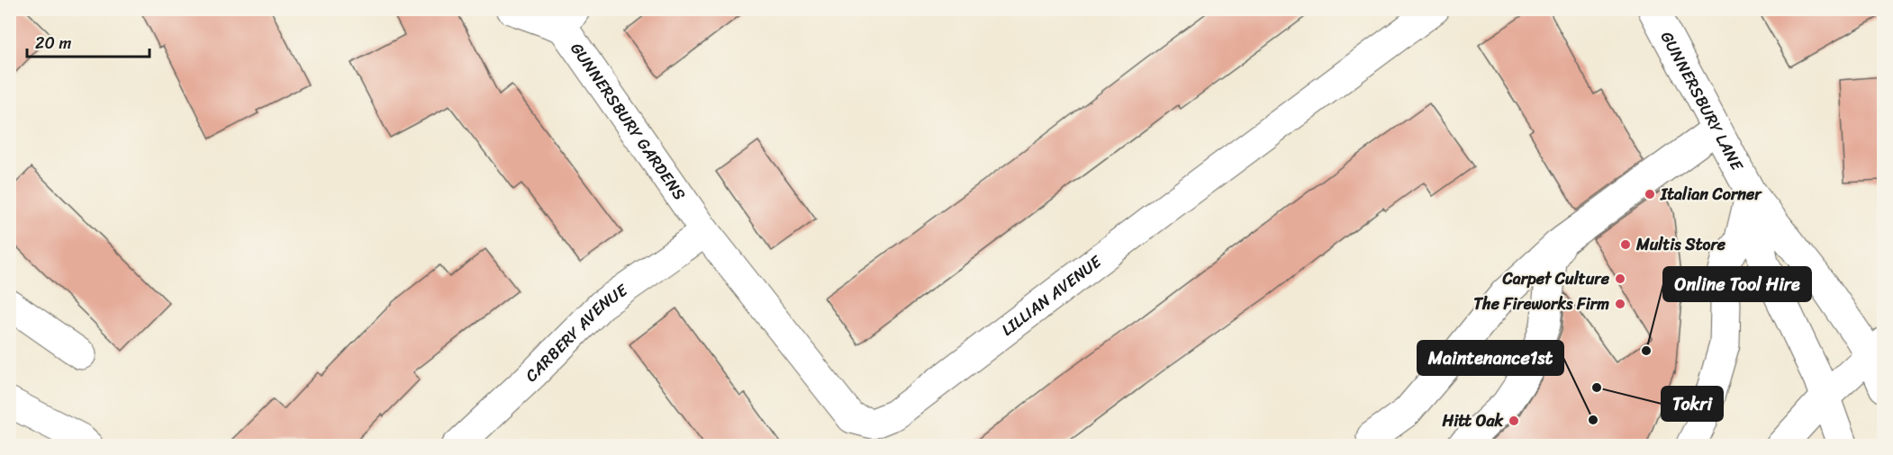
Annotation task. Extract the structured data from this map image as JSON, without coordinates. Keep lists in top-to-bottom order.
{
  "streets": {
    "main road": [
      "GUNNERSBURY LANE",
      "GUNNERSBURY GARDENS",
      "LILLIAN AVENUE",
      "CARBERY AVENUE"
    ]
  },
  "crossings": [
    ["GUNNERSBURY GARDENS", "LILLIAN AVENUE"],
    ["GUNNERSBURY GARDENS", "CARBERY AVENUE"],
    ["LILLIAN AVENUE", "CARBERY AVENUE"]
  ],
  "places": [
    "Italian Corner",
    "Multis Store",
    "Carpet Culture",
    "The Fireworks Firm",
    "Online Tool Hire",
    "Tokri",
    "Maintenance1st",
    "Hitt Oak"
  ],
  "scale_bar": "20 m"
}
